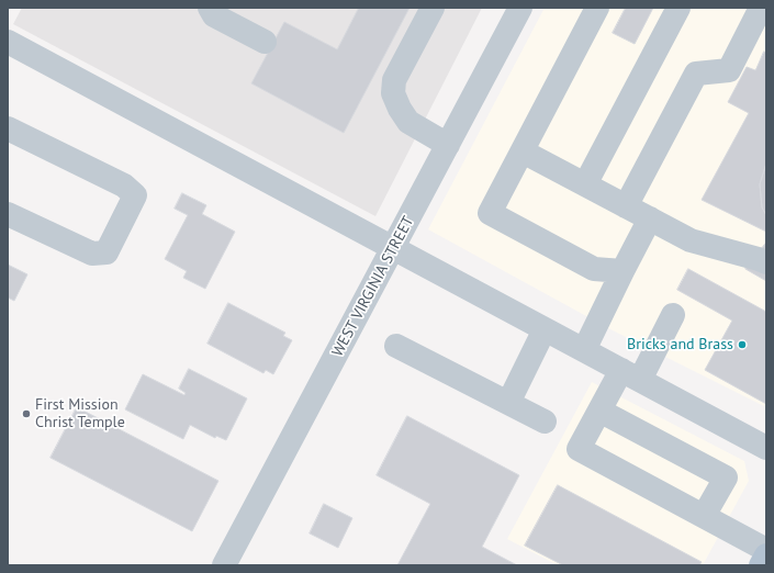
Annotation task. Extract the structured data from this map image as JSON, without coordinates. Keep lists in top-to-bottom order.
{
  "streets": {
    "street": ["WEST VIRGINIA STREET"]
  },
  "places": ["Bricks and Brass", "First Mission Christ Temple"]
}
